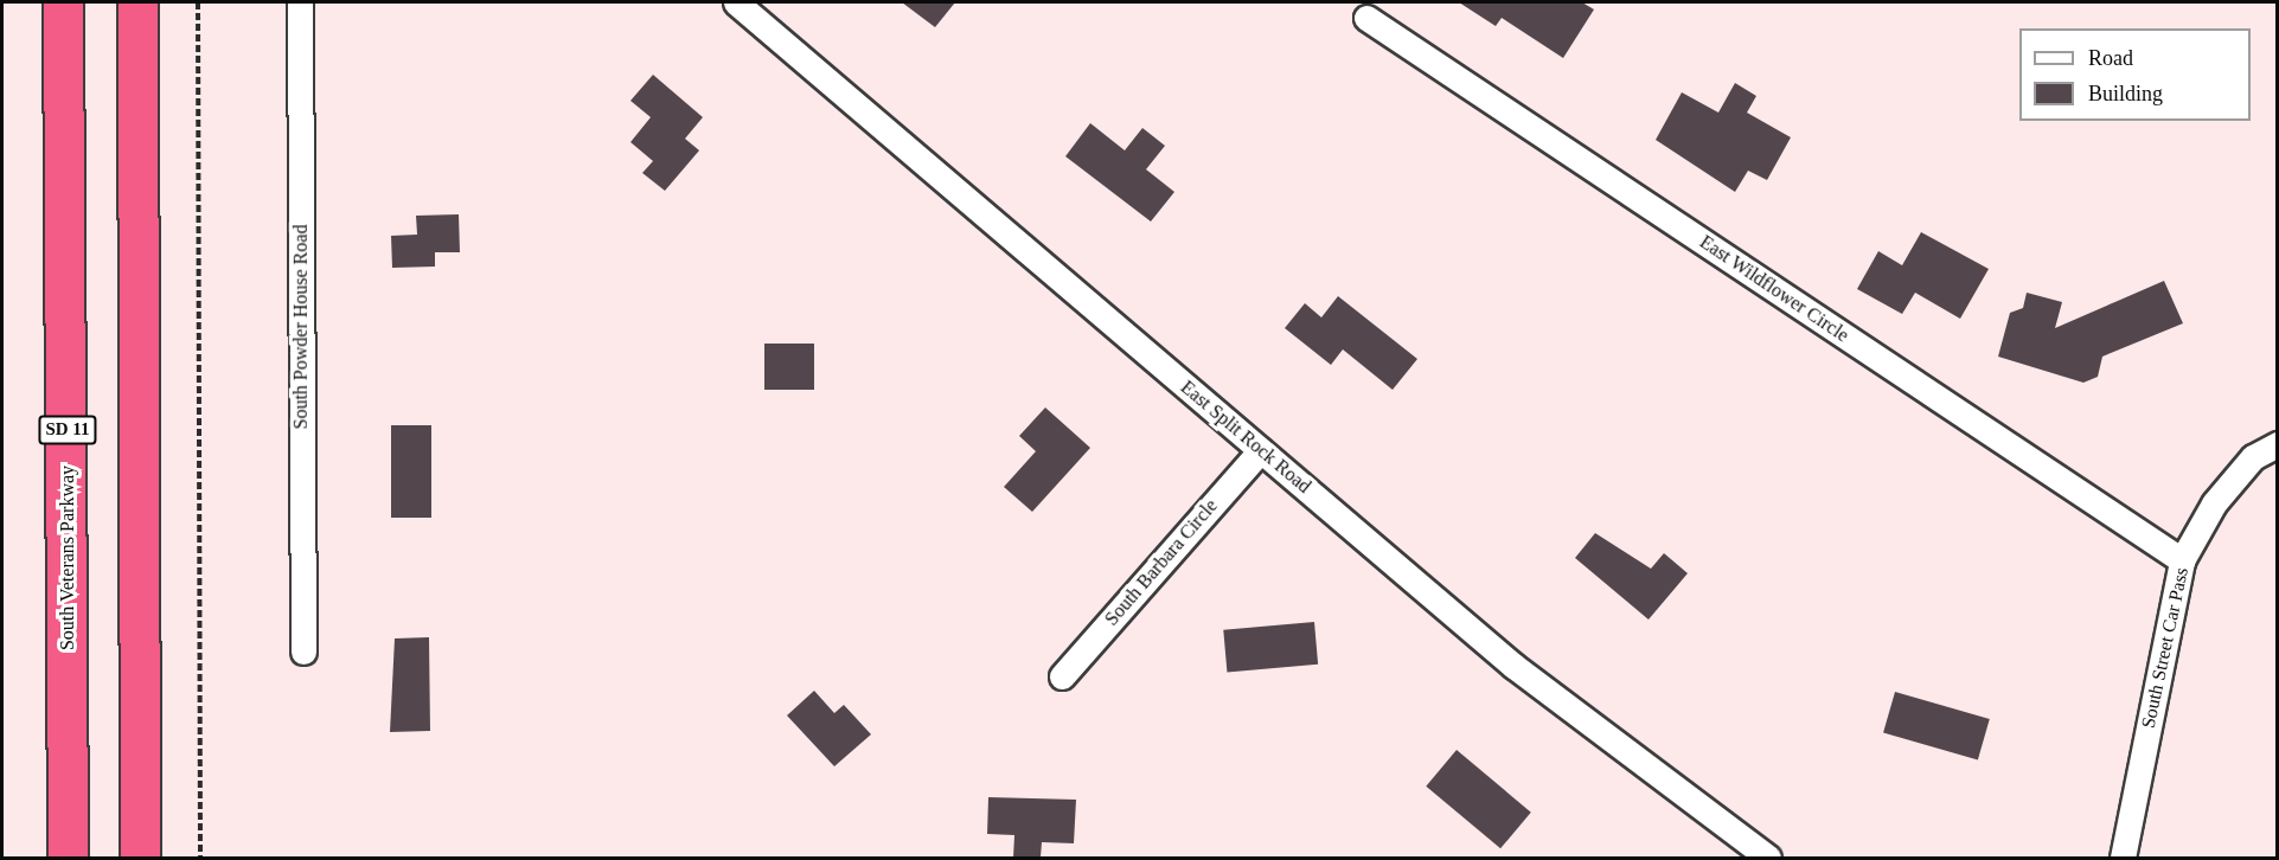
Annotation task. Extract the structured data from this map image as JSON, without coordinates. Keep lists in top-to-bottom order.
{
  "streets": {
    "highway": ["SD 11", "South Veterans Parkway"],
    "street": [
      "East Wildflower Circle",
      "South Powder House Road",
      "East Split Rock Road",
      "South Barbara Circle",
      "South Street Car Pass"
    ]
  },
  "crossings": [
    ["East Wildflower Circle", "South Street Car Pass"],
    ["East Split Rock Road", "South Barbara Circle"]
  ],
  "legend": ["Road", "Building"]
}
